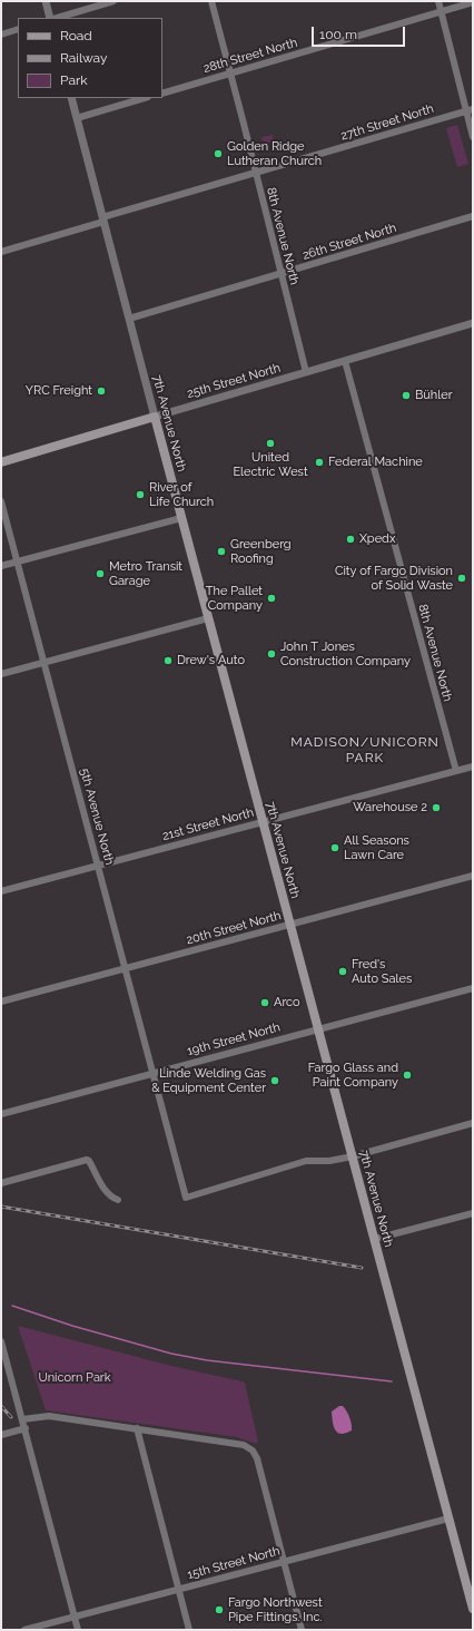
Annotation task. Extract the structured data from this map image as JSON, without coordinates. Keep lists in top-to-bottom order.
{
  "streets": {
    "main road": ["25th Street North", "7th Avenue North"],
    "street": [
      "28th Street North",
      "27th Street North",
      "8th Avenue North",
      "26th Street North",
      "5th Avenue North",
      "21st Street North",
      "20th Street North",
      "19th Street North",
      "15th Street North"
    ]
  },
  "crossings": [
    ["28th Street North", "8th Avenue North"],
    ["27th Street North", "8th Avenue North"],
    ["27th Street North", "7th Avenue North"],
    ["8th Avenue North", "26th Street North"],
    ["8th Avenue North", "25th Street North"],
    ["8th Avenue North", "21st Street North"],
    ["26th Street North", "7th Avenue North"],
    ["25th Street North", "7th Avenue North"],
    ["7th Avenue North", "5th Avenue North"],
    ["7th Avenue North", "21st Street North"],
    ["7th Avenue North", "20th Street North"],
    ["7th Avenue North", "19th Street North"],
    ["7th Avenue North", "15th Street North"],
    ["5th Avenue North", "21st Street North"],
    ["5th Avenue North", "20th Street North"],
    ["5th Avenue North", "19th Street North"]
  ],
  "districts": ["MADISON/UNICORN PARK"],
  "parks": ["Unicorn Park"],
  "places": [
    "Golden Ridge Lutheran Church",
    "YRC Freight",
    "Bühler",
    "United Electric West",
    "Federal Machine",
    "River of Life Church",
    "Xpedx",
    "Greenberg Roofing",
    "Metro Transit Garage",
    "City of Fargo Division of Solid Waste",
    "The Pallet Company",
    "John T Jones Construction Company",
    "Drew's Auto",
    "Warehouse 2",
    "All Seasons Lawn Care",
    "Fred's Auto Sales",
    "Arco",
    "Fargo Glass and Paint Company",
    "Linde Welding Gas & Equipment Center",
    "Fargo Northwest Pipe Fittings. Inc."
  ],
  "legend": ["Road", "Railway", "Park"],
  "scale_bar": "100 m"
}
